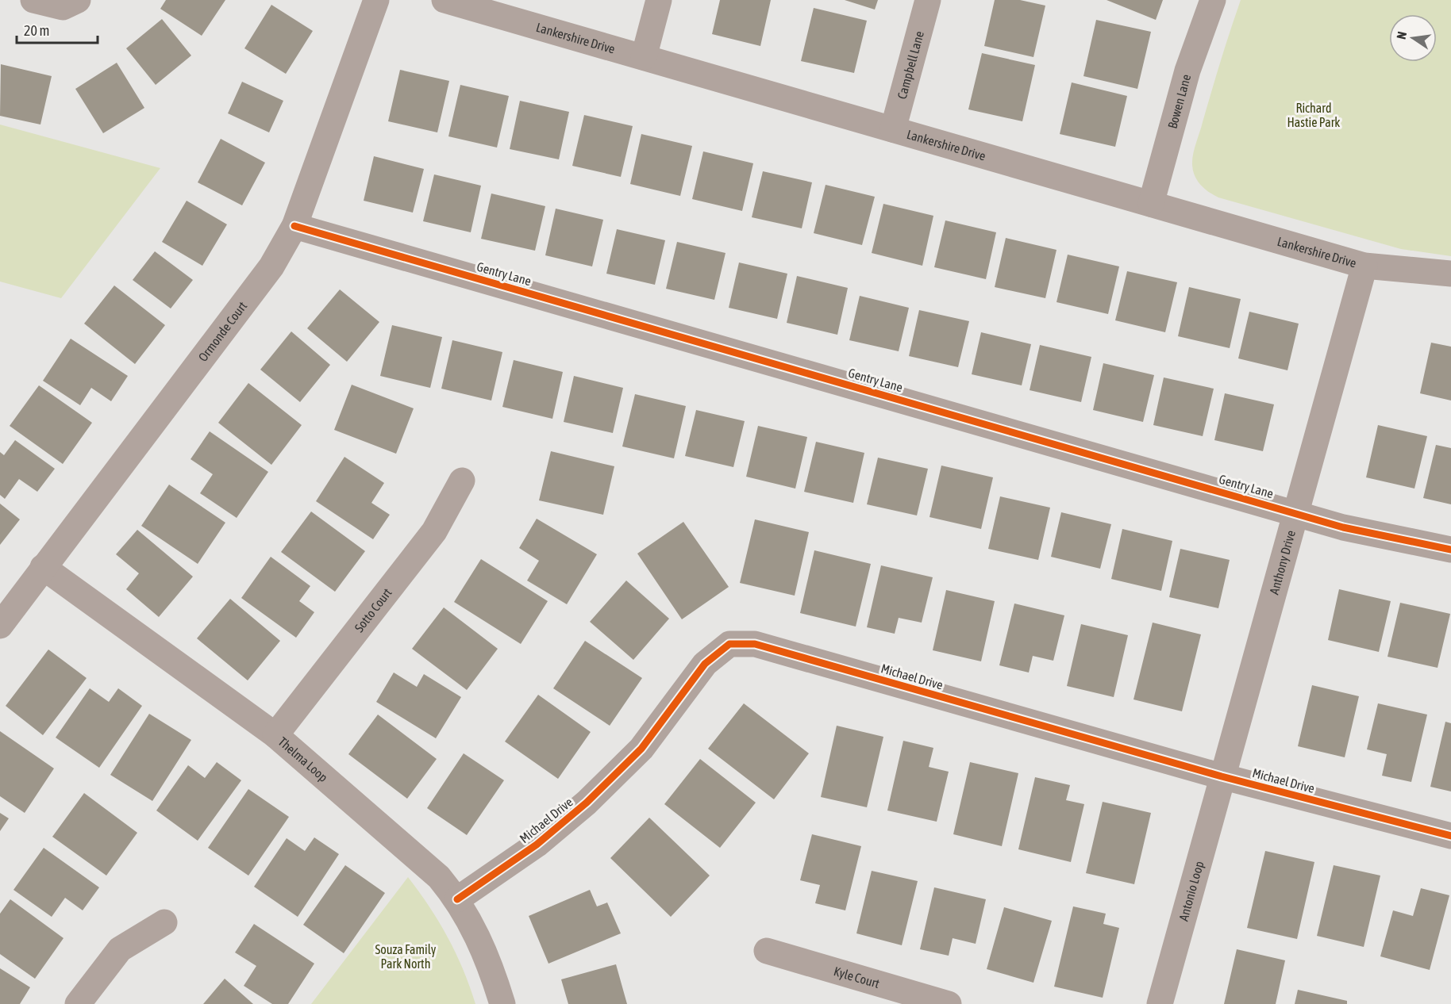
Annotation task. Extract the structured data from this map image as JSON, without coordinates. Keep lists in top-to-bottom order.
{
  "streets": {
    "street": [
      "Lankershire Drive",
      "Campbell Lane",
      "Bowen Lane",
      "Gentry Lane",
      "Ormonde Court",
      "Anthony Drive",
      "Sotto Court",
      "Michael Drive",
      "Thelma Loop",
      "Antonio Loop",
      "Kyle Court"
    ]
  },
  "crossings": [
    ["Lankershire Drive", "Campbell Lane"],
    ["Lankershire Drive", "Bowen Lane"],
    ["Lankershire Drive", "Anthony Drive"],
    ["Gentry Lane", "Ormonde Court"],
    ["Gentry Lane", "Anthony Drive"],
    ["Ormonde Court", "Thelma Loop"],
    ["Anthony Drive", "Michael Drive"],
    ["Anthony Drive", "Antonio Loop"],
    ["Sotto Court", "Thelma Loop"],
    ["Michael Drive", "Thelma Loop"],
    ["Michael Drive", "Antonio Loop"]
  ],
  "parks": ["Richard Hastie Park", "Souza Family Park North"],
  "scale_bar": "20 m",
  "north": "left"
}
